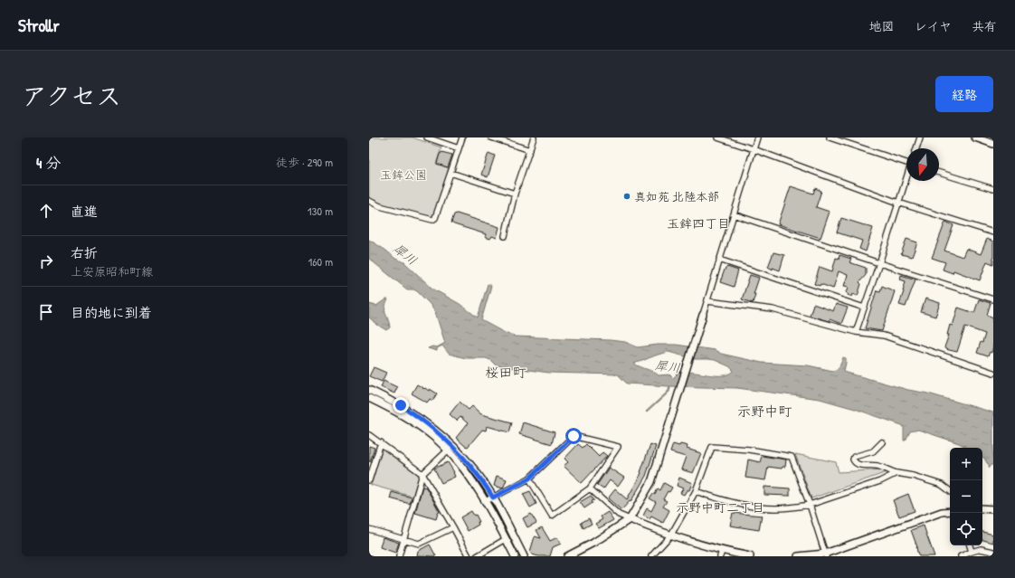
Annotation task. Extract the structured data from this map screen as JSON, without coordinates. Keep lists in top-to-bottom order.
{
  "districts": [
    "玉鉾四丁目",
    "桜田町",
    "示野中町",
    "示野中町二丁目"
  ],
  "water": ["犀川"],
  "parks": ["玉鉾公園"],
  "places": ["真如苑 北陸本部"],
  "north": "bottom",
  "page": {
    "header": "Strollr",
    "nav": ["地図", "レイヤ", "共有"],
    "title": "アクセス",
    "buttons": "経路",
    "heading": ["4 分", "徒歩 · 290 m"],
    "list": [
      ["直進", "130 m"],
      ["右折", "上安原昭和町線", "160 m"],
      "目的地に到着"
    ],
    "map_buttons": ["+", "−"]
  }
}
